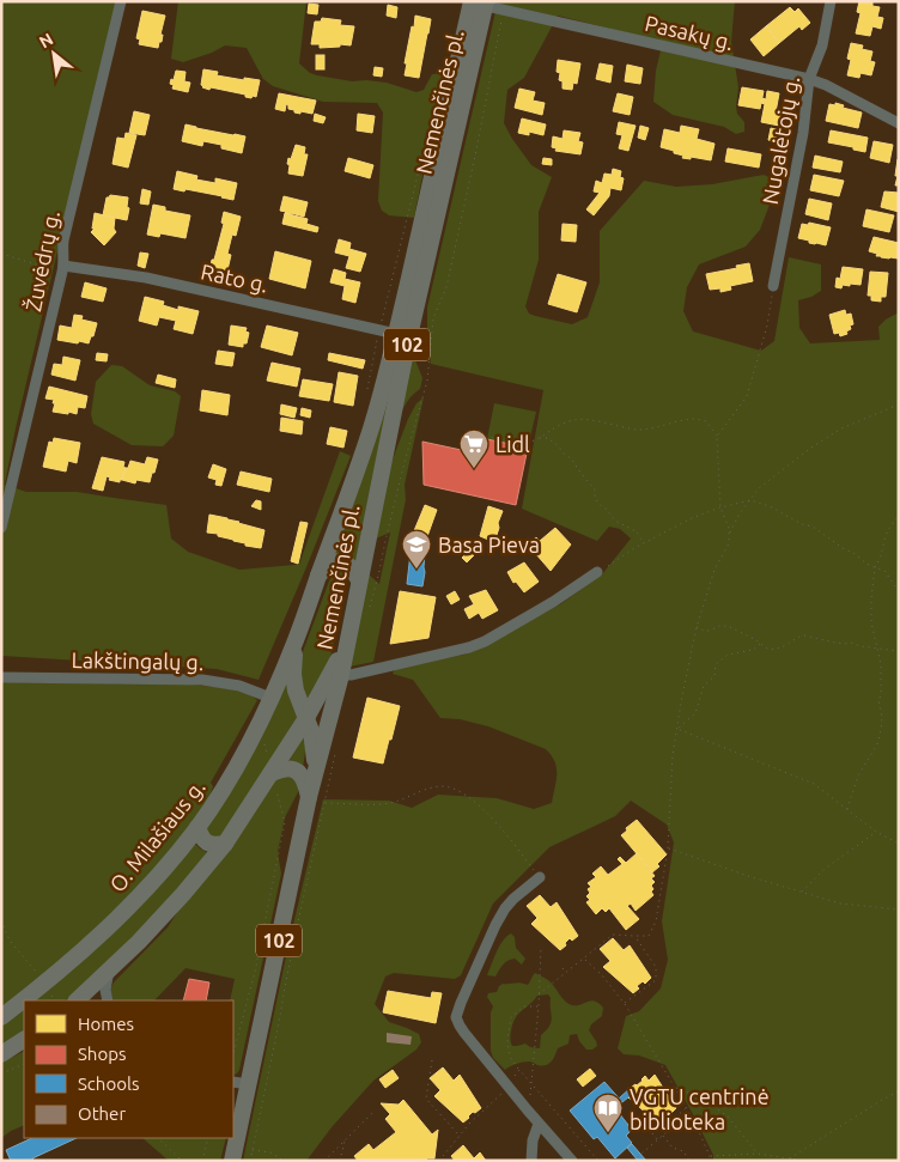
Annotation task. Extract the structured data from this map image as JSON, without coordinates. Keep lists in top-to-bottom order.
{
  "streets": {
    "main road": ["Nemenčinės pl.", "102", "O. Milašiaus g."],
    "street": [
      "Pasakų g.",
      "Nugalėtojų g.",
      "Žuvėdrų g.",
      "Rato g.",
      "Lakštingalų g."
    ]
  },
  "crossings": [
    ["Pasakų g.", "Nemenčinės pl."],
    ["Pasakų g.", "Nugalėtojų g."],
    ["Nemenčinės pl.", "Rato g."],
    ["Nemenčinės pl.", "102"],
    ["Nemenčinės pl.", "O. Milašiaus g."],
    ["Žuvėdrų g.", "Rato g."],
    ["102", "O. Milašiaus g."],
    ["Lakštingalų g.", "O. Milašiaus g."]
  ],
  "places": {
    "supermarket": ["Lidl"],
    "school or university": ["Basa Pieva"],
    "library": ["VGTU centrinė biblioteka"]
  },
  "legend": [
    "Homes",
    "Shops",
    "Schools",
    "Other"
  ],
  "north": "top left"
}
